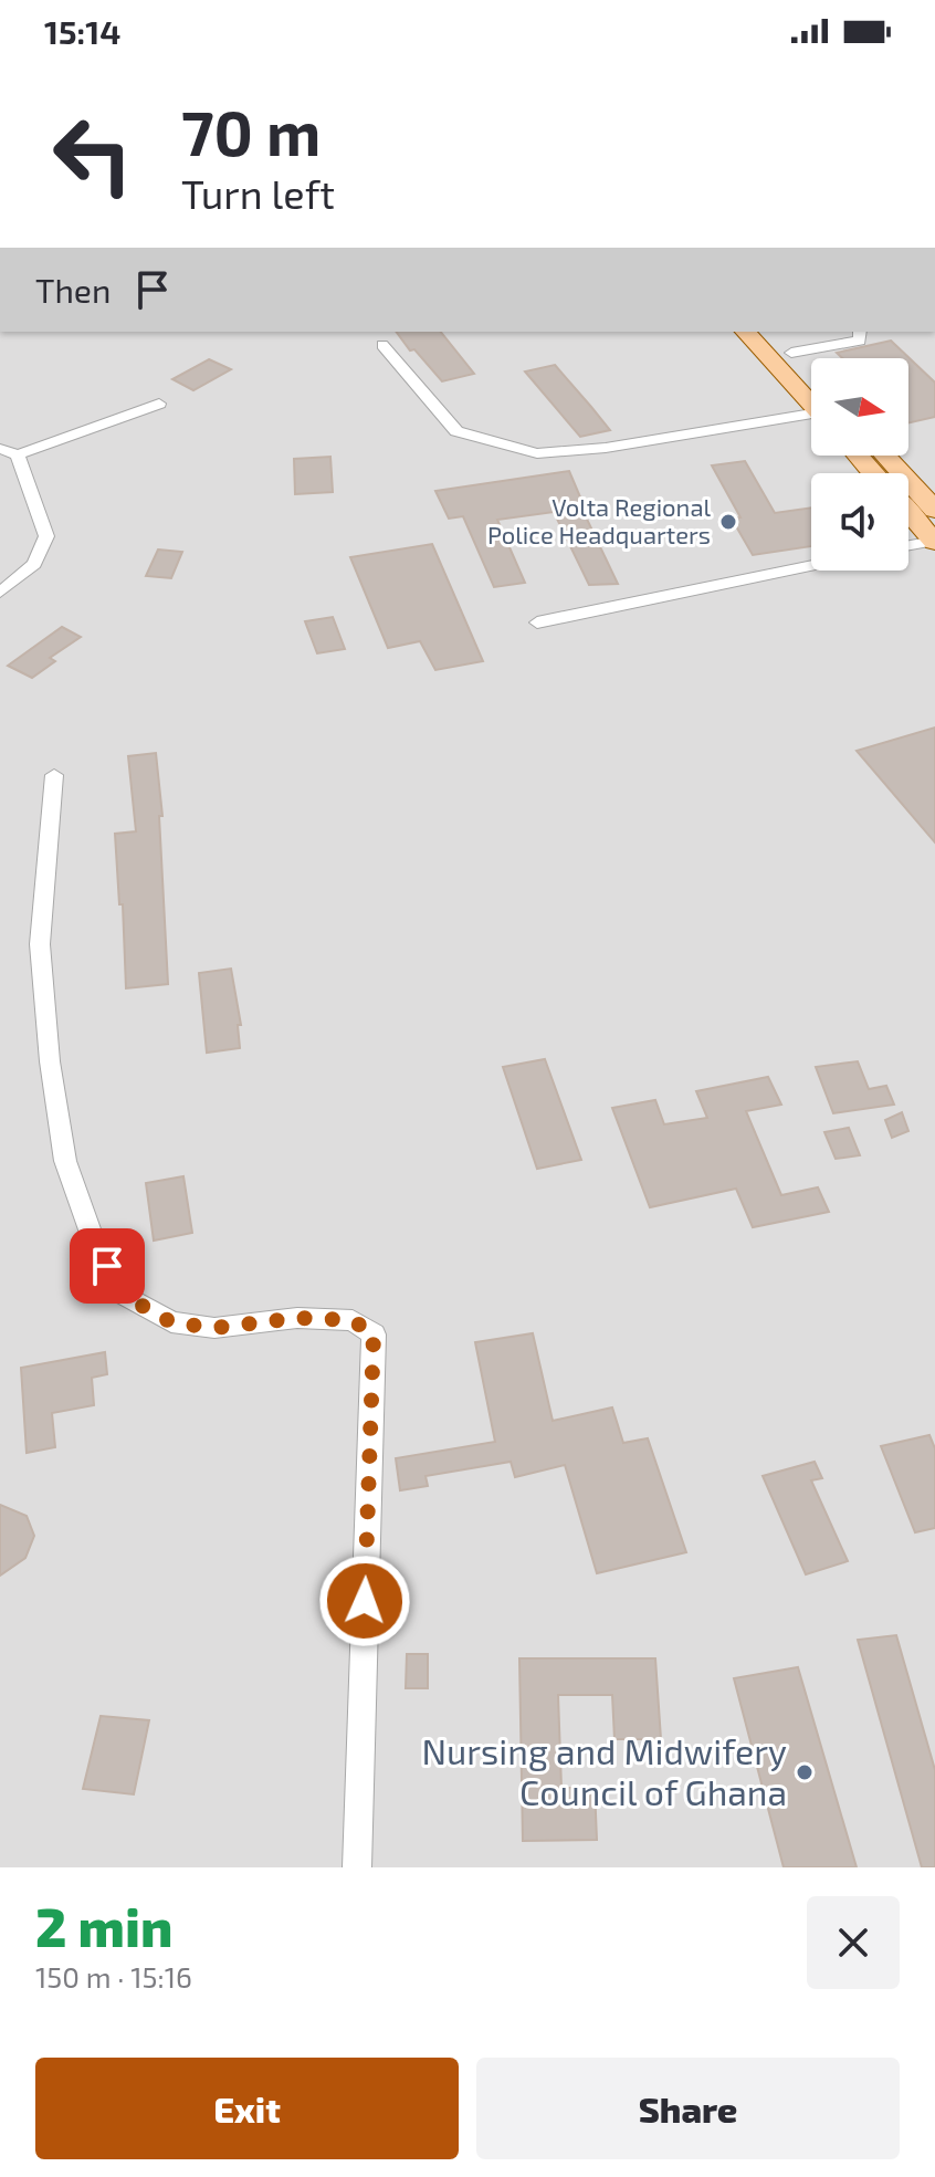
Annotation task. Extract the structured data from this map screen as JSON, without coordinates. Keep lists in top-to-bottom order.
{
  "places": ["Volta Regional Police Headquarters", "Nursing and Midwifery Council of Ghana"],
  "north": "right",
  "page": {
    "status": "15:14",
    "turn": ["70 m", "Turn left"],
    "then": "Then",
    "heading": ["2 min", "150 m · 15:16"],
    "buttons": ["Exit", "Share"]
  }
}
